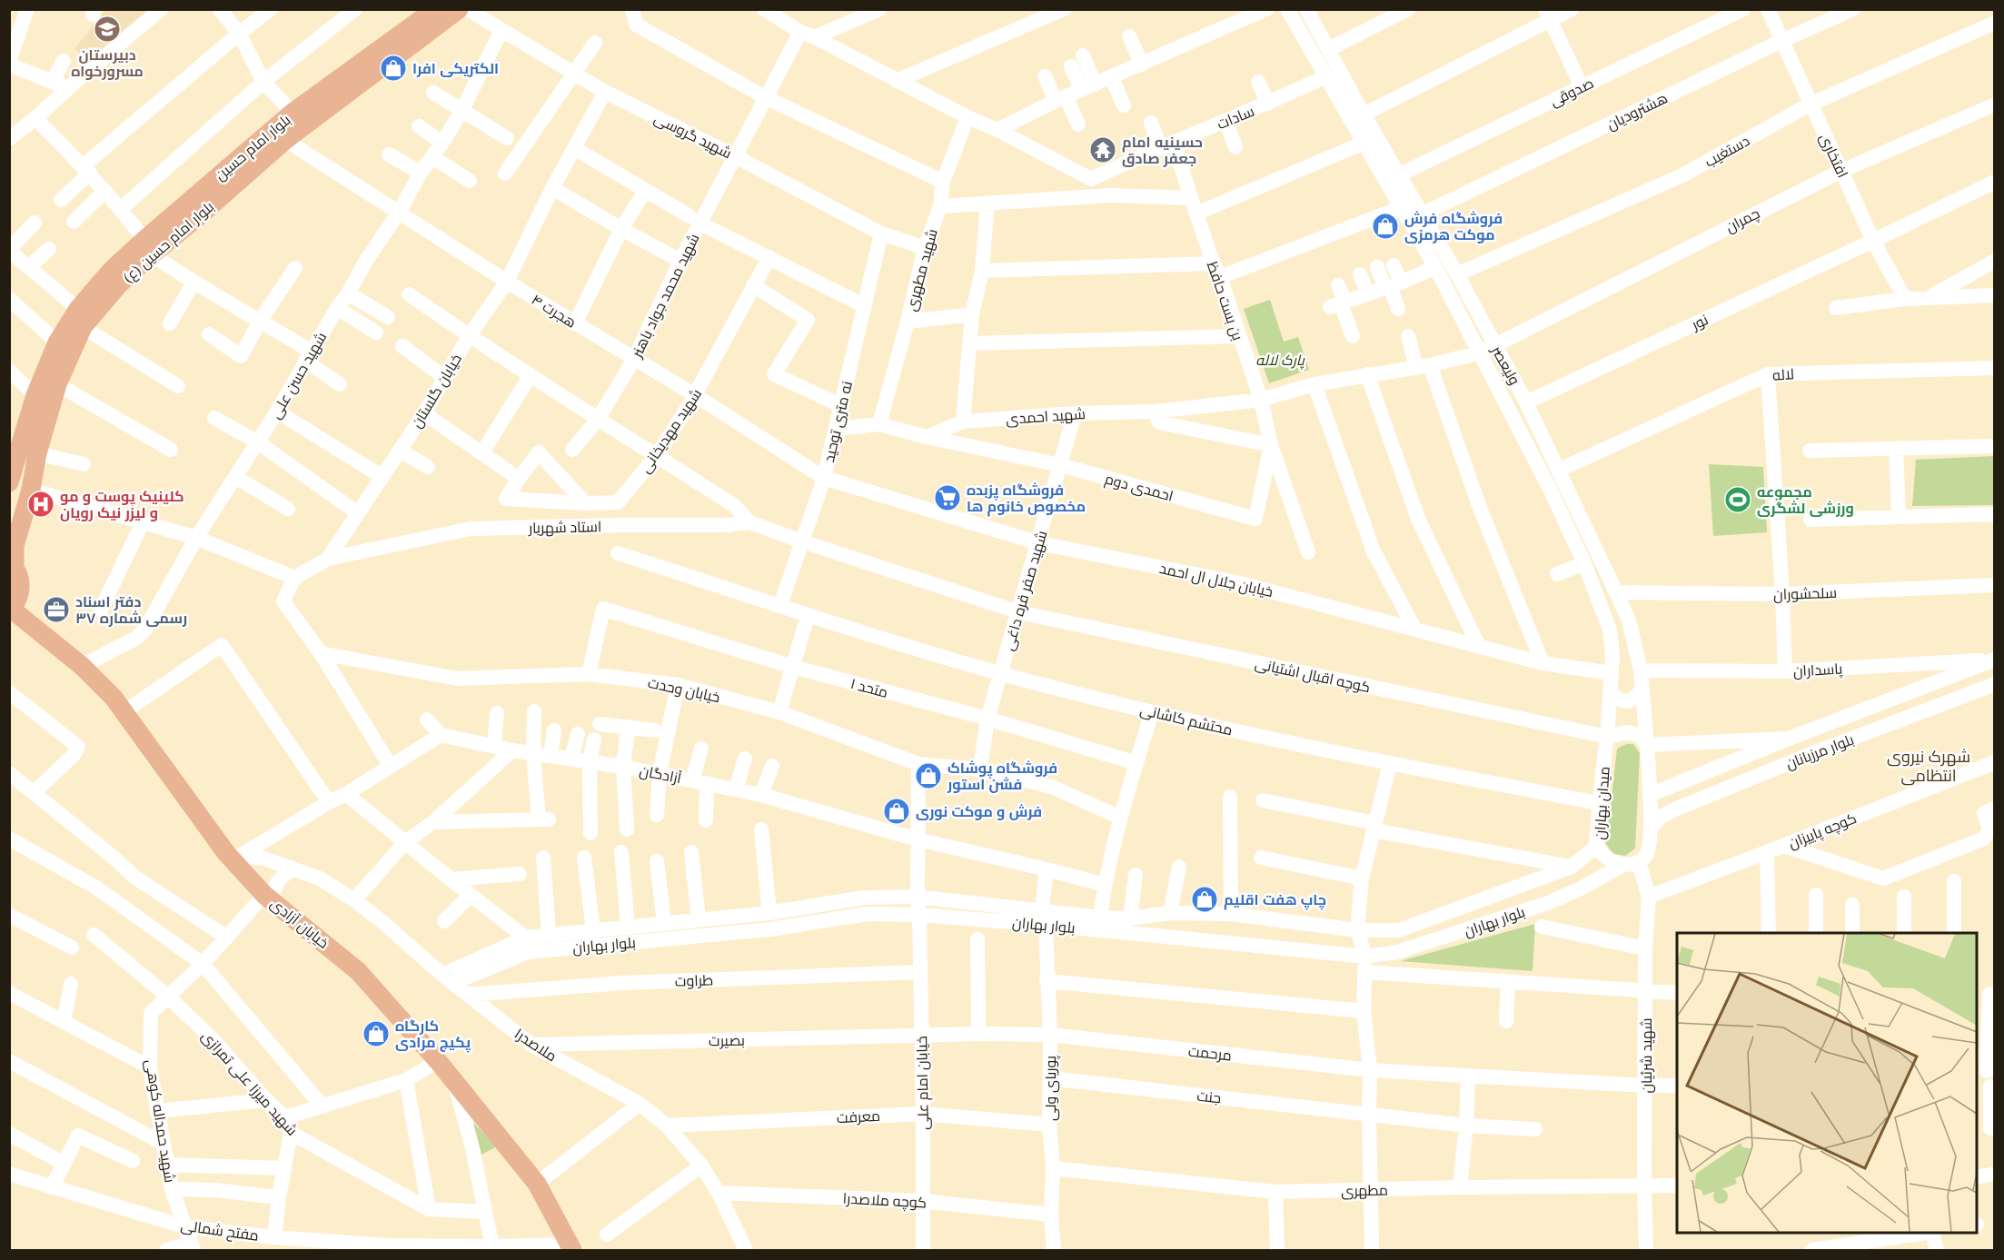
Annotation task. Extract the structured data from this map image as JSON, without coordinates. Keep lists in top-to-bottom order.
{
  "streets": {
    "main road": ["بلوار امام حسین", "بلوار امام حسین (ع)", "خیابان آزادی"],
    "street": [
      "صدوقی",
      "هشترودیان",
      "سادات",
      "شهید گروسی",
      "دستغیب",
      "افتخاری",
      "چمران",
      "شهید مطهری",
      "شهید محمد جواد باهنر",
      "بن بست حافظ",
      "هجرت ۴",
      "نور",
      "ولیعصر",
      "لاله",
      "شهید حسن علی",
      "خیابان گلستان",
      "شهید احمدی",
      "نه متری توحید",
      "شهید مهدیخانی",
      "احمدی دوم",
      "استاد شهریار",
      "خیابان جلال ال احمد",
      "شهید صفر قره داغی",
      "سلحشوران",
      "پاسداران",
      "کوچه اقبال اشتیانی",
      "متحد ۱",
      "خیابان وحدت",
      "محتشم کاشانی",
      "بلوار مرزبانان",
      "آزادگان",
      "میدان بهاران",
      "کوچه پاییزان",
      "بلوار بهاران",
      "طراوت",
      "بصیرت",
      "ملاصدرا",
      "مرحمت",
      "شهید شرئیان",
      "شهید میرزا علی تمرازی",
      "خیابان امام علی",
      "پوریای ولی",
      "جنت",
      "معرفت",
      "شهید حمداله کوهی",
      "مطهری",
      "کوچه ملاصدرا",
      "مفتح شمالی"
    ]
  },
  "crossings": [
    ["صدوقی", "ولیعصر"],
    ["هشترودیان", "افتخاری"],
    ["هشترودیان", "ولیعصر"],
    ["سادات", "بن بست حافظ"],
    ["سادات", "ولیعصر"],
    ["شهید گروسی", "شهید مطهری"],
    ["شهید گروسی", "شهید محمد جواد باهنر"],
    ["شهید گروسی", "شهید حسن علی"],
    ["شهید گروسی", "خیابان گلستان"],
    ["شهید گروسی", "نه متری توحید"],
    ["بلوار امام حسین", "بلوار امام حسین (ع)"],
    ["دستغیب", "افتخاری"],
    ["دستغیب", "ولیعصر"],
    ["افتخاری", "چمران"],
    ["افتخاری", "نور"],
    ["چمران", "ولیعصر"],
    ["چمران", "شهید احمدی"],
    ["بلوار امام حسین (ع)", "هجرت ۴"],
    ["شهید محمد جواد باهنر", "هجرت ۴"],
    ["بن بست حافظ", "شهید احمدی"],
    ["بن بست حافظ", "احمدی دوم"],
    ["هجرت ۴", "شهید حسن علی"],
    ["هجرت ۴", "خیابان گلستان"],
    ["هجرت ۴", "نه متری توحید"],
    ["هجرت ۴", "شهید مهدیخانی"],
    ["هجرت ۴", "خیابان جلال ال احمد"],
    ["نور", "ولیعصر"],
    ["ولیعصر", "لاله"],
    ["ولیعصر", "خیابان جلال ال احمد"],
    ["ولیعصر", "سلحشوران"],
    ["ولیعصر", "پاسداران"],
    ["ولیعصر", "کوچه اقبال اشتیانی"],
    ["ولیعصر", "میدان بهاران"],
    ["شهید حسن علی", "خیابان آزادی"],
    ["خیابان گلستان", "استاد شهریار"],
    ["شهید احمدی", "احمدی دوم"],
    ["شهید احمدی", "شهید صفر قره داغی"],
    ["نه متری توحید", "استاد شهریار"],
    ["نه متری توحید", "خیابان جلال ال احمد"],
    ["نه متری توحید", "کوچه اقبال اشتیانی"],
    ["نه متری توحید", "محتشم کاشانی"],
    ["احمدی دوم", "شهید صفر قره داغی"],
    ["استاد شهریار", "کوچه اقبال اشتیانی"],
    ["خیابان جلال ال احمد", "شهید صفر قره داغی"],
    ["شهید صفر قره داغی", "کوچه اقبال اشتیانی"],
    ["شهید صفر قره داغی", "متحد ۱"],
    ["شهید صفر قره داغی", "خیابان وحدت"],
    ["شهید صفر قره داغی", "محتشم کاشانی"],
    ["پاسداران", "بلوار مرزبانان"],
    ["کوچه اقبال اشتیانی", "میدان بهاران"],
    ["متحد ۱", "خیابان وحدت"],
    ["خیابان وحدت", "خیابان امام علی"],
    ["محتشم کاشانی", "میدان بهاران"],
    ["آزادگان", "خیابان امام علی"],
    ["میدان بهاران", "بلوار بهاران"],
    ["میدان بهاران", "شهید شرئیان"],
    ["کوچه پاییزان", "شهید شرئیان"],
    ["بلوار بهاران", "ملاصدرا"],
    ["بلوار بهاران", "شهید شرئیان"],
    ["بلوار بهاران", "خیابان امام علی"],
    ["بلوار بهاران", "پوریای ولی"],
    ["خیابان آزادی", "ملاصدرا"],
    ["خیابان آزادی", "شهید حمداله کوهی"],
    ["خیابان آزادی", "مفتح شمالی"],
    ["طراوت", "ملاصدرا"],
    ["طراوت", "خیابان امام علی"],
    ["بصیرت", "ملاصدرا"],
    ["بصیرت", "مرحمت"],
    ["بصیرت", "خیابان امام علی"],
    ["ملاصدرا", "معرفت"],
    ["ملاصدرا", "کوچه ملاصدرا"],
    ["مرحمت", "شهید شرئیان"],
    ["مرحمت", "پوریای ولی"],
    ["شهید شرئیان", "مطهری"],
    ["شهید میرزا علی تمرازی", "شهید حمداله کوهی"],
    ["خیابان امام علی", "معرفت"],
    ["خیابان امام علی", "کوچه ملاصدرا"],
    ["پوریای ولی", "جنت"],
    ["پوریای ولی", "معرفت"],
    ["پوریای ولی", "مطهری"],
    ["پوریای ولی", "کوچه ملاصدرا"],
    ["شهید حمداله کوهی", "مفتح شمالی"]
  ],
  "districts": ["شهرک نیروی انتظامی"],
  "parks": ["پارک لاله"],
  "places": {
    "school or university": ["دبیرستان مسرورخواه"],
    "shop": [
      "الکتریکی افرا",
      "فروشگاه فرش موکت هرمزی",
      "فروشگاه پوشاک فشن استور",
      "فرش و موکت نوری",
      "چاپ هفت اقلیم",
      "کارگاه پکیج مرادی"
    ],
    "temple": ["حسینیه امام جعفر صادق"],
    "supermarket": ["فروشگاه پزبده مخصوص خانوم ها"],
    "sports": ["مجموعه ورزشی لشگری"],
    "hospital": ["کلینیک پوست و مو و لیزر نیک رویان"],
    "office": ["دفتر اسناد رسمی شماره ۳۷"]
  }
}
